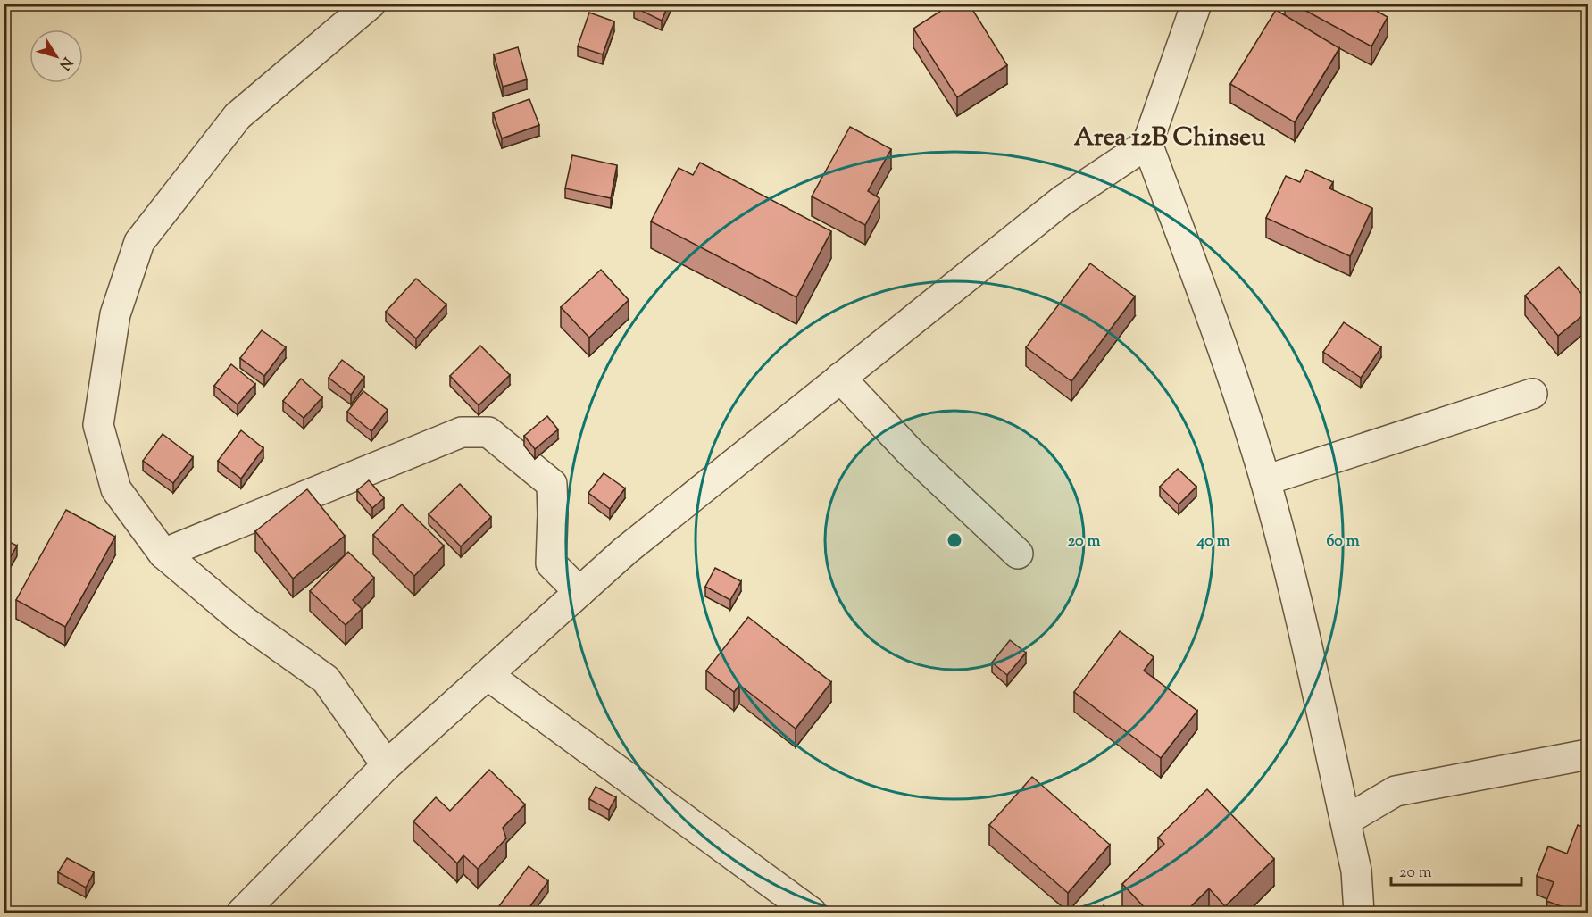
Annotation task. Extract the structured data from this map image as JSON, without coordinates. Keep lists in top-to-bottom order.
{
  "districts": ["Area 12B Chinseu"],
  "scale_bar": "20 m",
  "north": "bottom right",
  "rings": ["20 m", "40 m", "60 m"]
}
